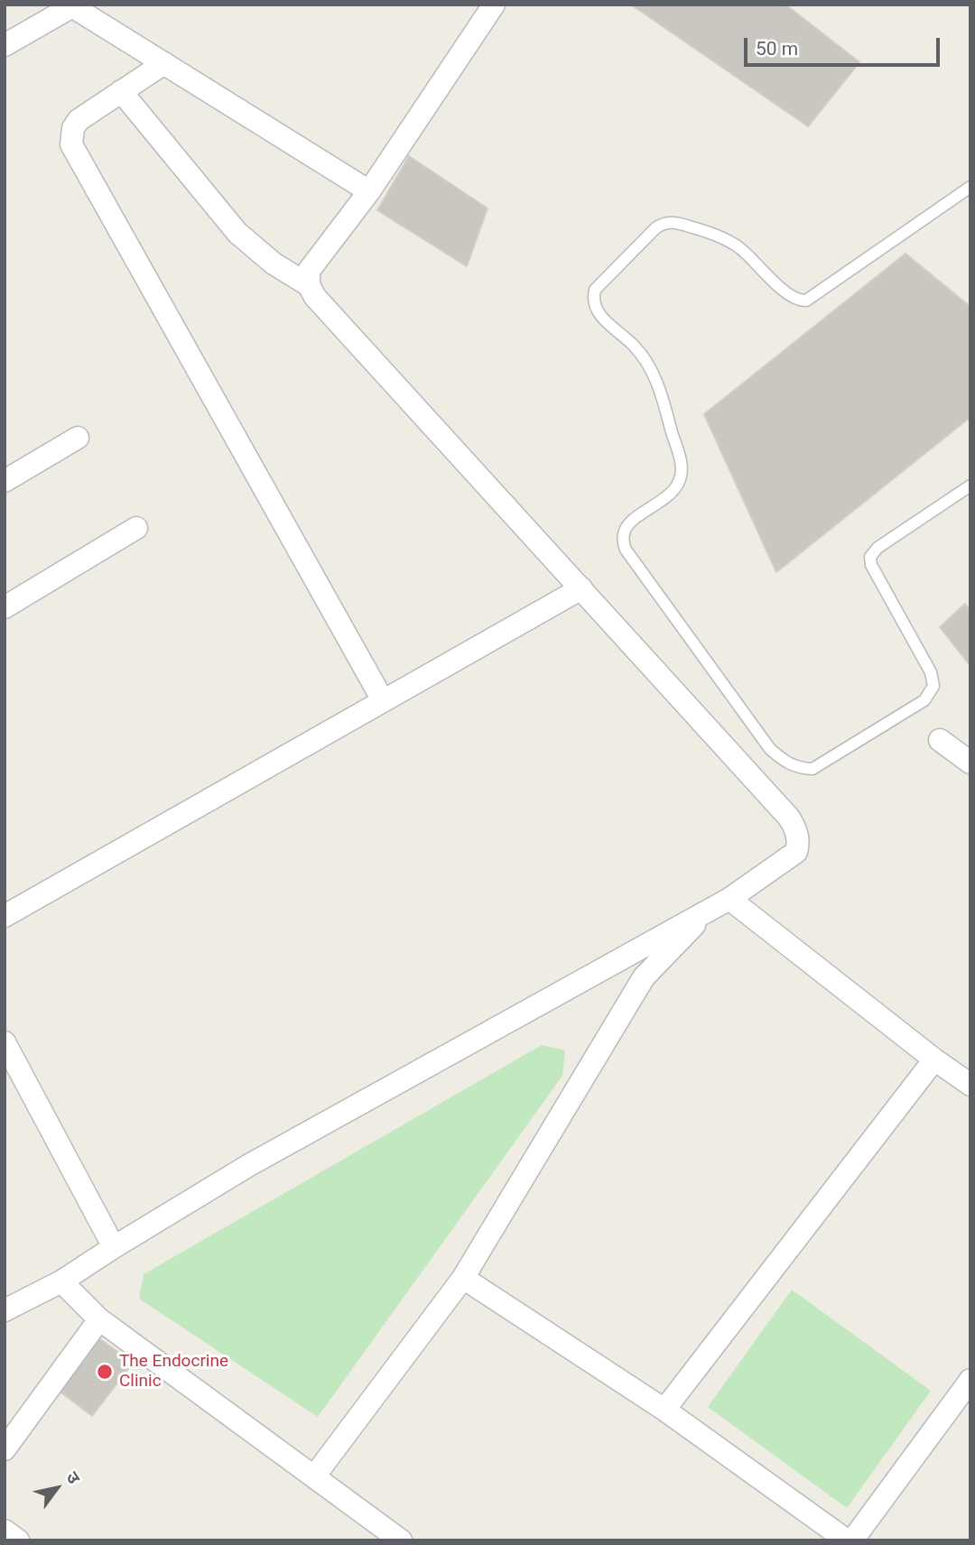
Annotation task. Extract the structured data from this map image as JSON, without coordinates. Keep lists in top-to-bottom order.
{
  "places": ["The Endocrine Clinic"],
  "scale_bar": "50 m",
  "north": "top right"
}
